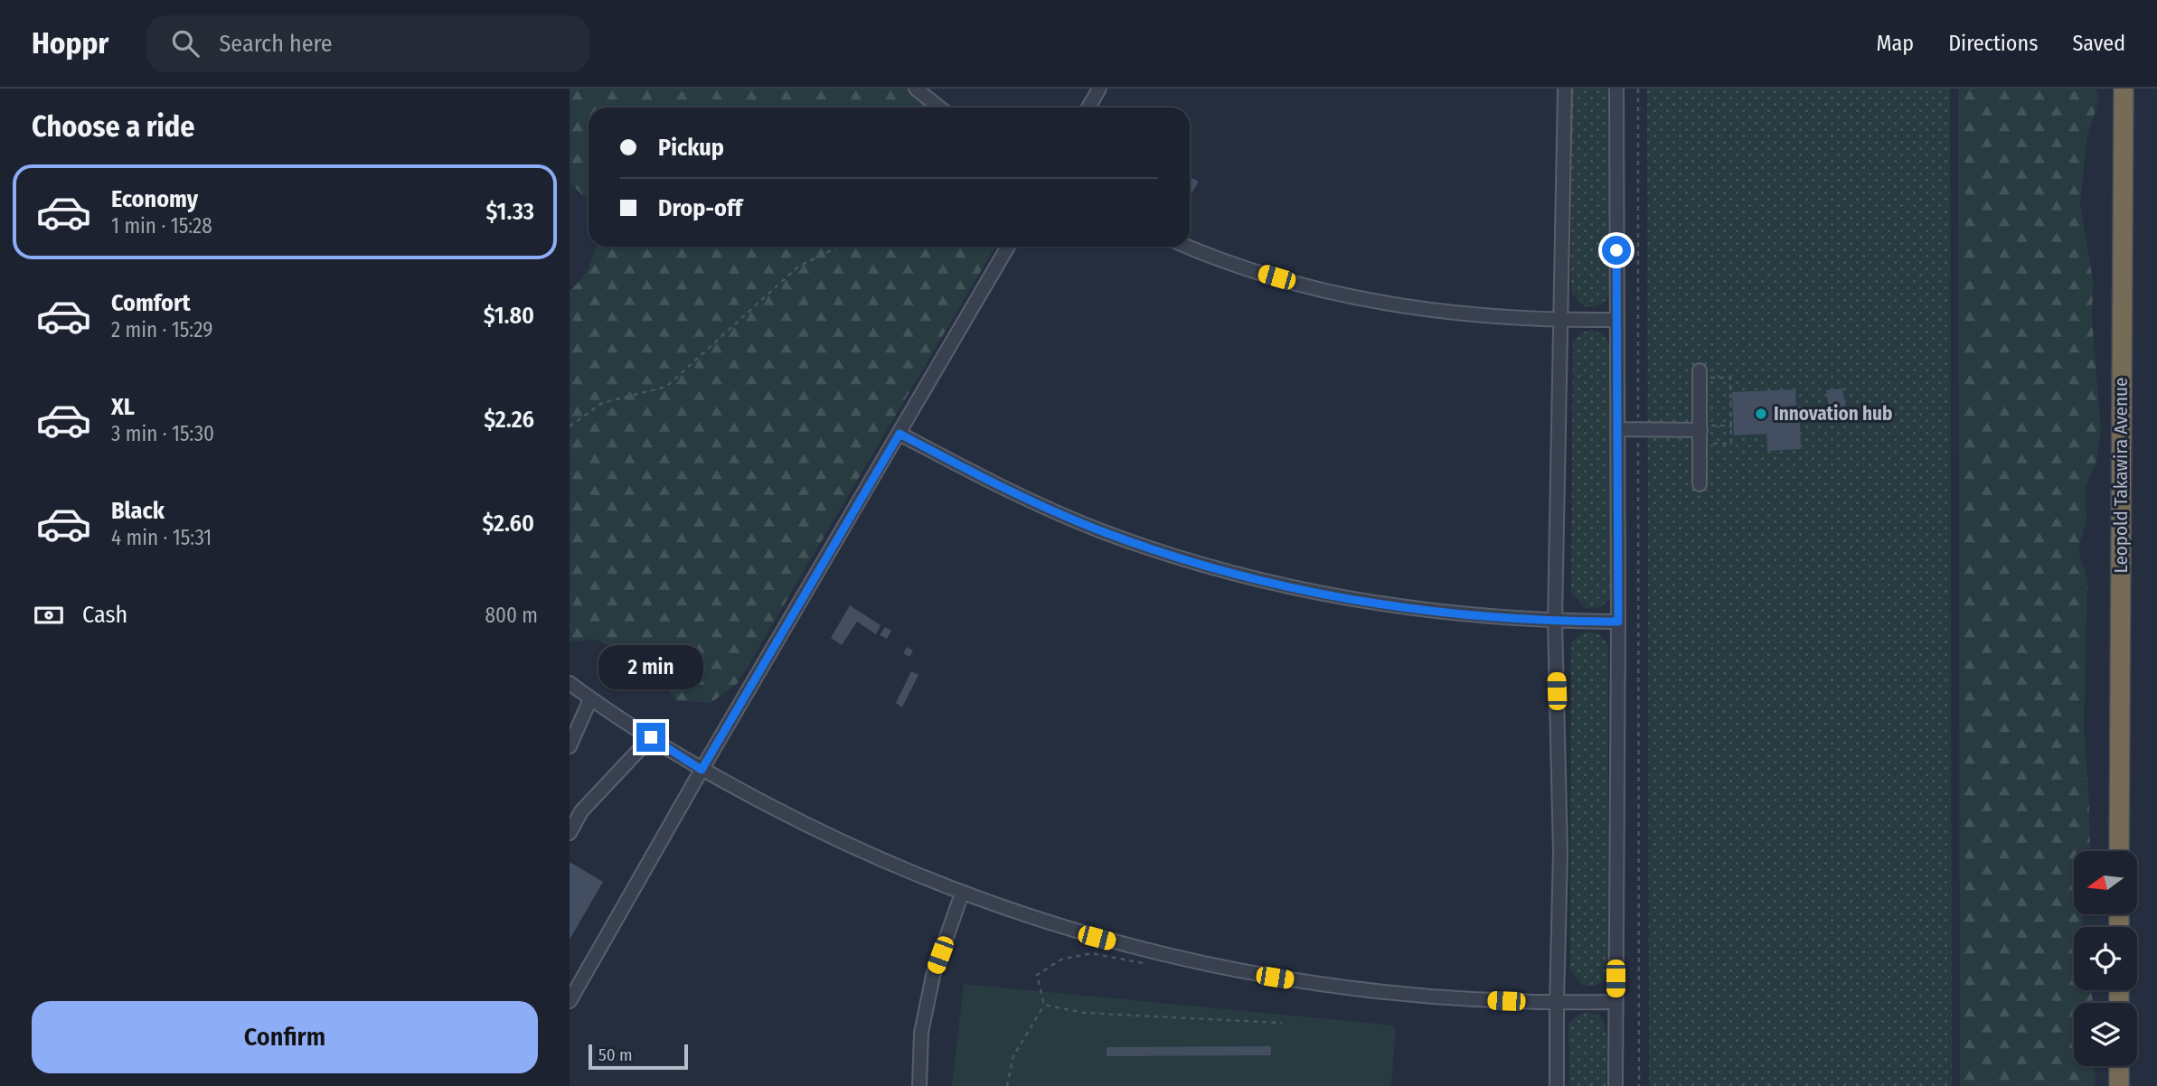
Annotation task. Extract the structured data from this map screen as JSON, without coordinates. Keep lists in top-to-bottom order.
{
  "streets": {
    "highway": ["Leopold Takawira Avenue"]
  },
  "places": ["Innovation hub"],
  "scale_bar": "50 m",
  "north": "left",
  "page": {
    "header": "Hoppr",
    "search": "Search here",
    "nav": ["Map", "Directions", "Saved"],
    "heading": "Choose a ride",
    "banner": ["Pickup", "Drop-off"],
    "list": [
      {
        "name": "Economy",
        "note": "1 min · 15:28",
        "value": "$1.33"
      },
      {
        "name": "Comfort",
        "note": "2 min · 15:29",
        "value": "$1.80"
      },
      {
        "name": "XL",
        "note": "3 min · 15:30",
        "value": "$2.26"
      },
      {
        "name": "Black",
        "note": "4 min · 15:31",
        "value": "$2.60"
      }
    ],
    "pay": ["Cash", "800 m"],
    "bubble": "2 min",
    "buttons": "Confirm",
    "scale": "50 m"
  }
}
